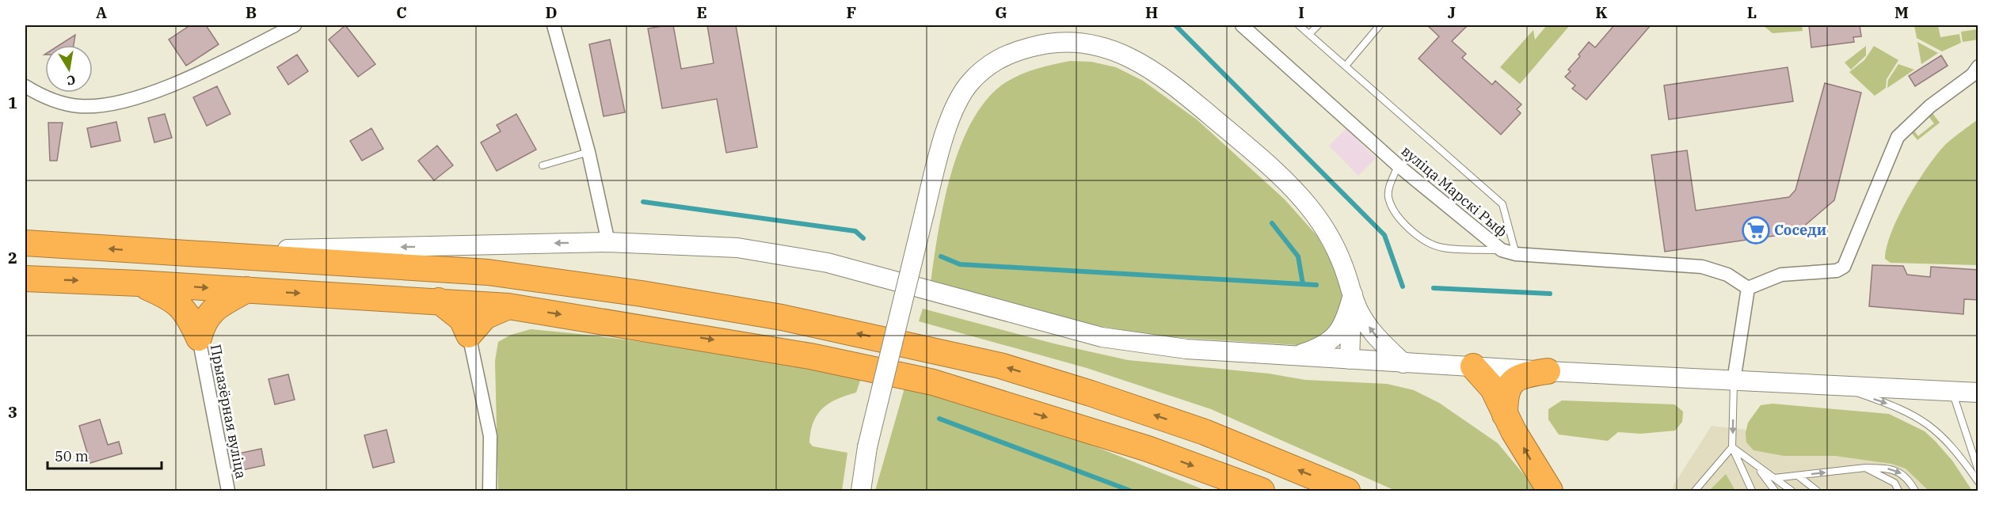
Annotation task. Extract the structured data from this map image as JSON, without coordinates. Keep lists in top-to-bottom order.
{
  "streets": {
    "street": ["вуліца Марскі Рыф", "Прыазёрная вуліца"]
  },
  "places": {
    "supermarket": ["Соседи"]
  },
  "scale_bar": "50 m",
  "north": "bottom",
  "grid": {
    "columns": [
      "A",
      "B",
      "C",
      "D",
      "E",
      "F",
      "G",
      "H",
      "I",
      "J",
      "K",
      "L",
      "M"
    ],
    "rows": ["1", "2", "3"]
  }
}
